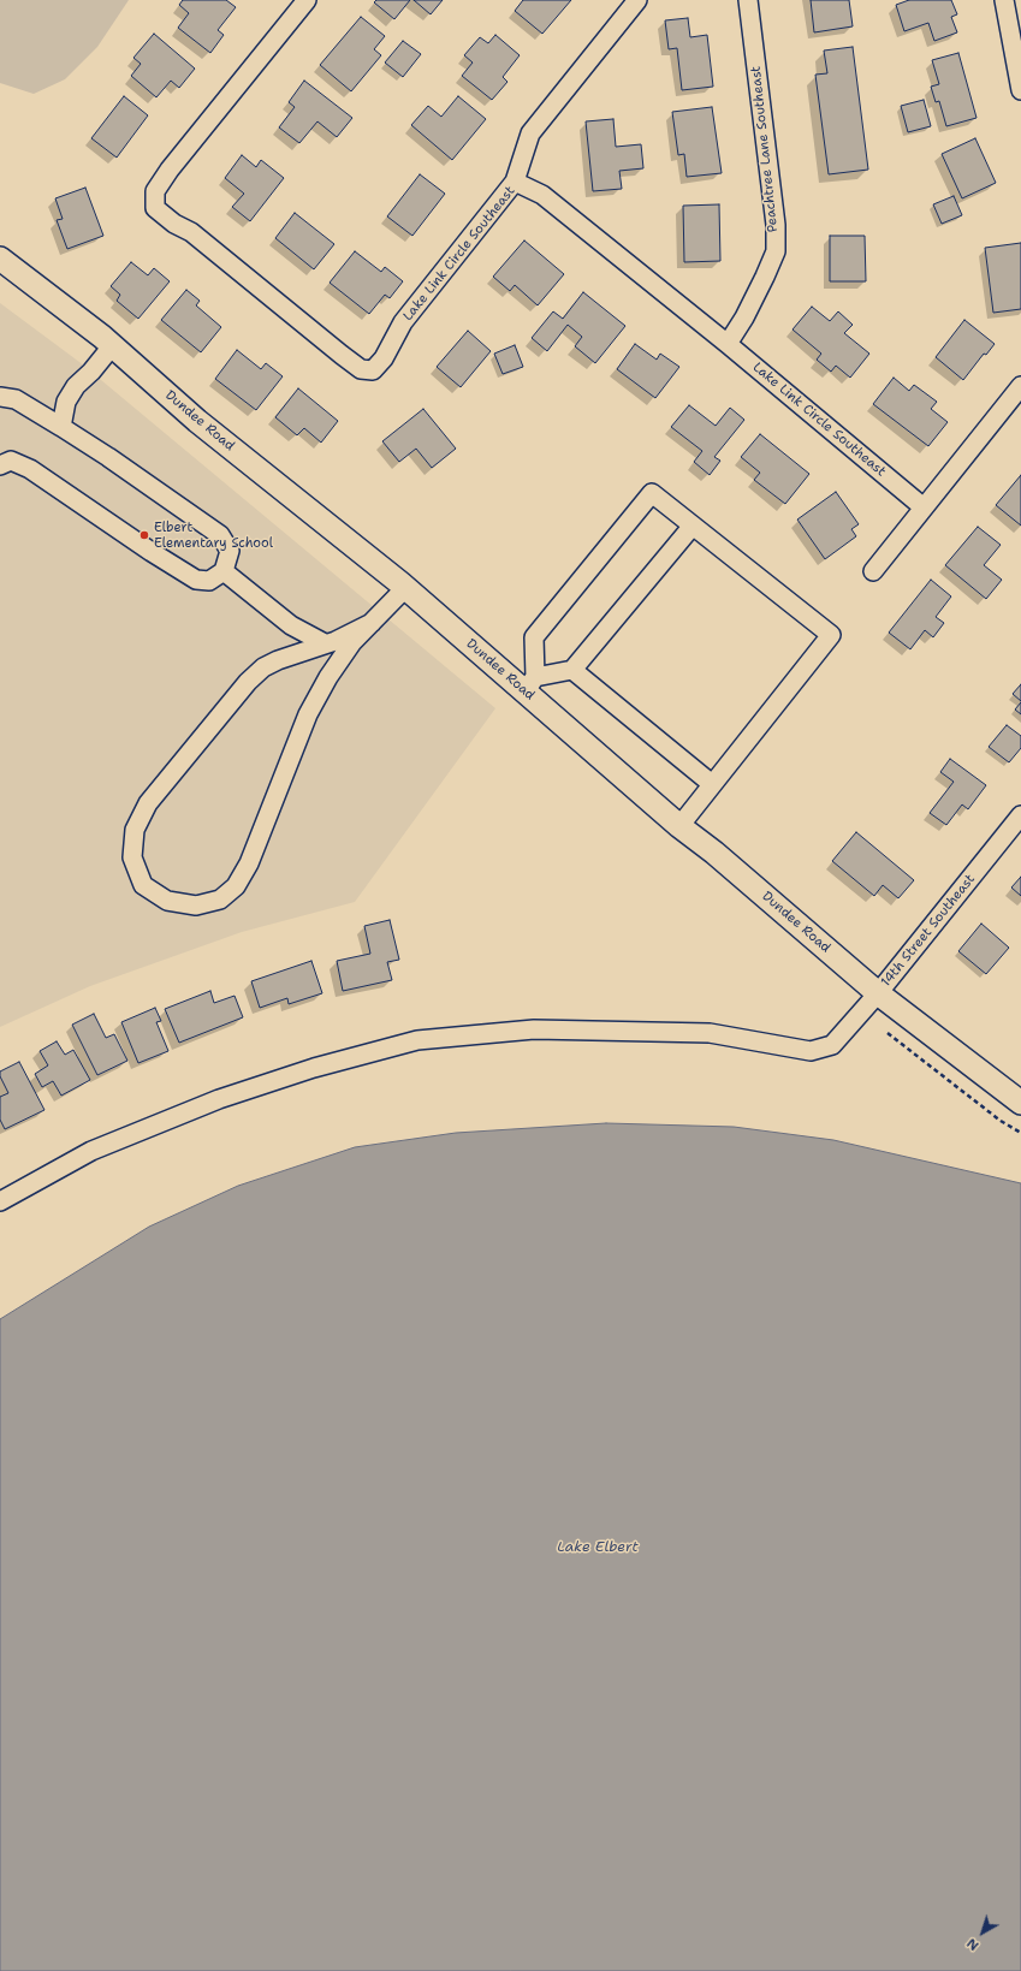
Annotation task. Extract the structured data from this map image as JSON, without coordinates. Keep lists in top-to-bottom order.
{
  "streets": {
    "main road": ["Dundee Road"],
    "street": ["Peachtree Lane Southeast", "Lake Link Circle Southeast", "14th Street Southeast"]
  },
  "crossings": [
    ["Peachtree Lane Southeast", "Lake Link Circle Southeast"],
    ["Dundee Road", "14th Street Southeast"]
  ],
  "water": ["Lake Elbert"],
  "places": ["Elbert Elementary School"],
  "north": "bottom left"
}
